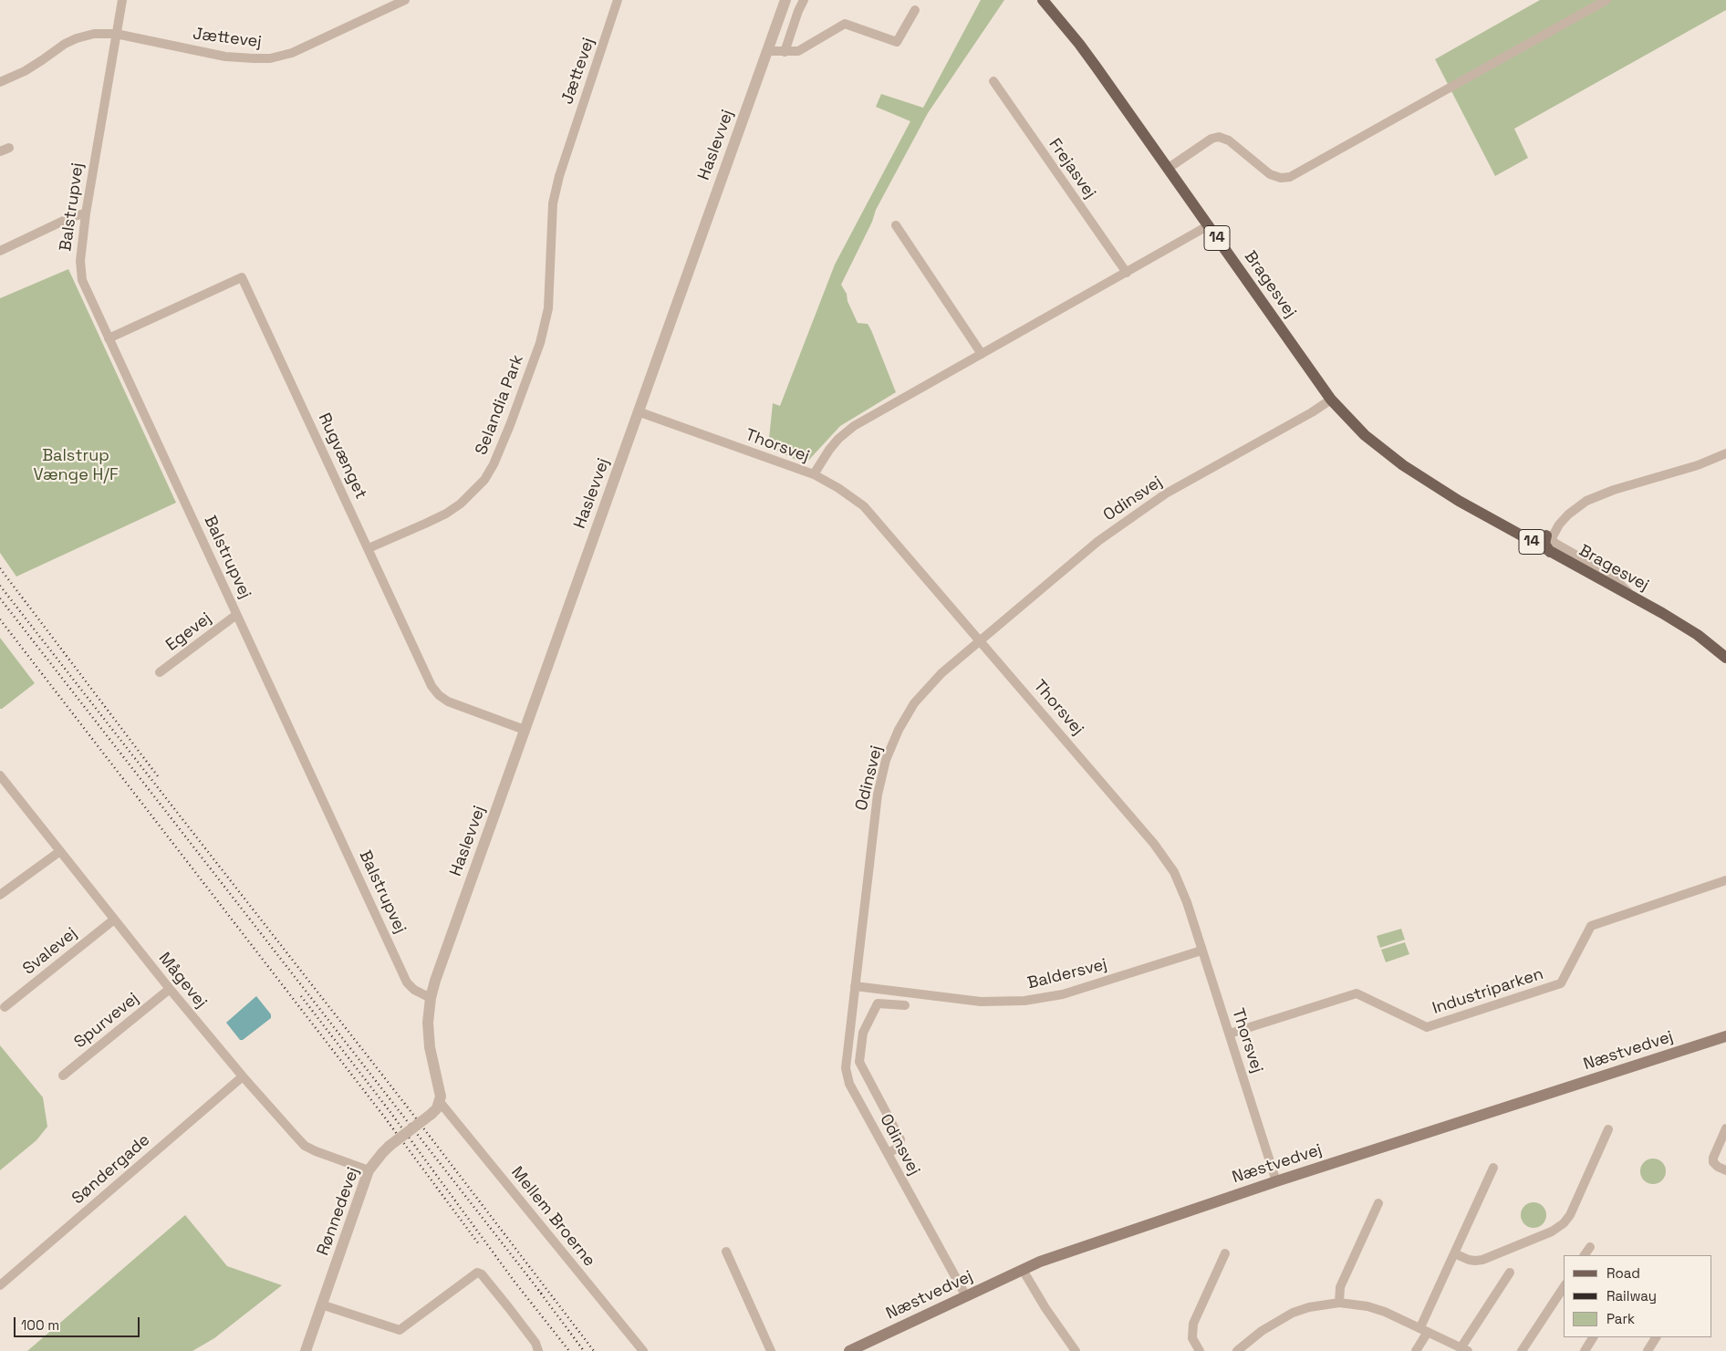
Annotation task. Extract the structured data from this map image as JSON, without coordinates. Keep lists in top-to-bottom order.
{
  "streets": {
    "main road": ["14", "Bragesvej", "Næstvedvej"],
    "street": [
      "Jættevej",
      "Haslevvej",
      "Frejasvej",
      "Balstrupvej",
      "Selandia Park",
      "Thorsvej",
      "Rugvænget",
      "Odinsvej",
      "Egevej",
      "Svalevej",
      "Baldersvej",
      "Mågevej",
      "Industriparken",
      "Spurvevej",
      "Søndergade",
      "Rønnedevej",
      "Mellem Broerne"
    ]
  },
  "crossings": [
    ["Jættevej", "Balstrupvej"],
    ["Jættevej", "Selandia Park"],
    ["Haslevvej", "Balstrupvej"],
    ["Haslevvej", "Thorsvej"],
    ["Haslevvej", "Rugvænget"],
    ["Balstrupvej", "Rugvænget"],
    ["Balstrupvej", "Egevej"],
    ["Bragesvej", "Odinsvej"],
    ["Selandia Park", "Rugvænget"],
    ["Thorsvej", "Odinsvej"],
    ["Thorsvej", "Baldersvej"],
    ["Thorsvej", "Industriparken"],
    ["Thorsvej", "Næstvedvej"],
    ["Odinsvej", "Baldersvej"],
    ["Odinsvej", "Næstvedvej"],
    ["Svalevej", "Mågevej"],
    ["Mågevej", "Spurvevej"],
    ["Mågevej", "Søndergade"],
    ["Mågevej", "Rønnedevej"],
    ["Rønnedevej", "Mellem Broerne"]
  ],
  "parks": ["Balstrup Vænge H/F"],
  "legend": ["Road", "Railway", "Park"],
  "scale_bar": "100 m"
}
